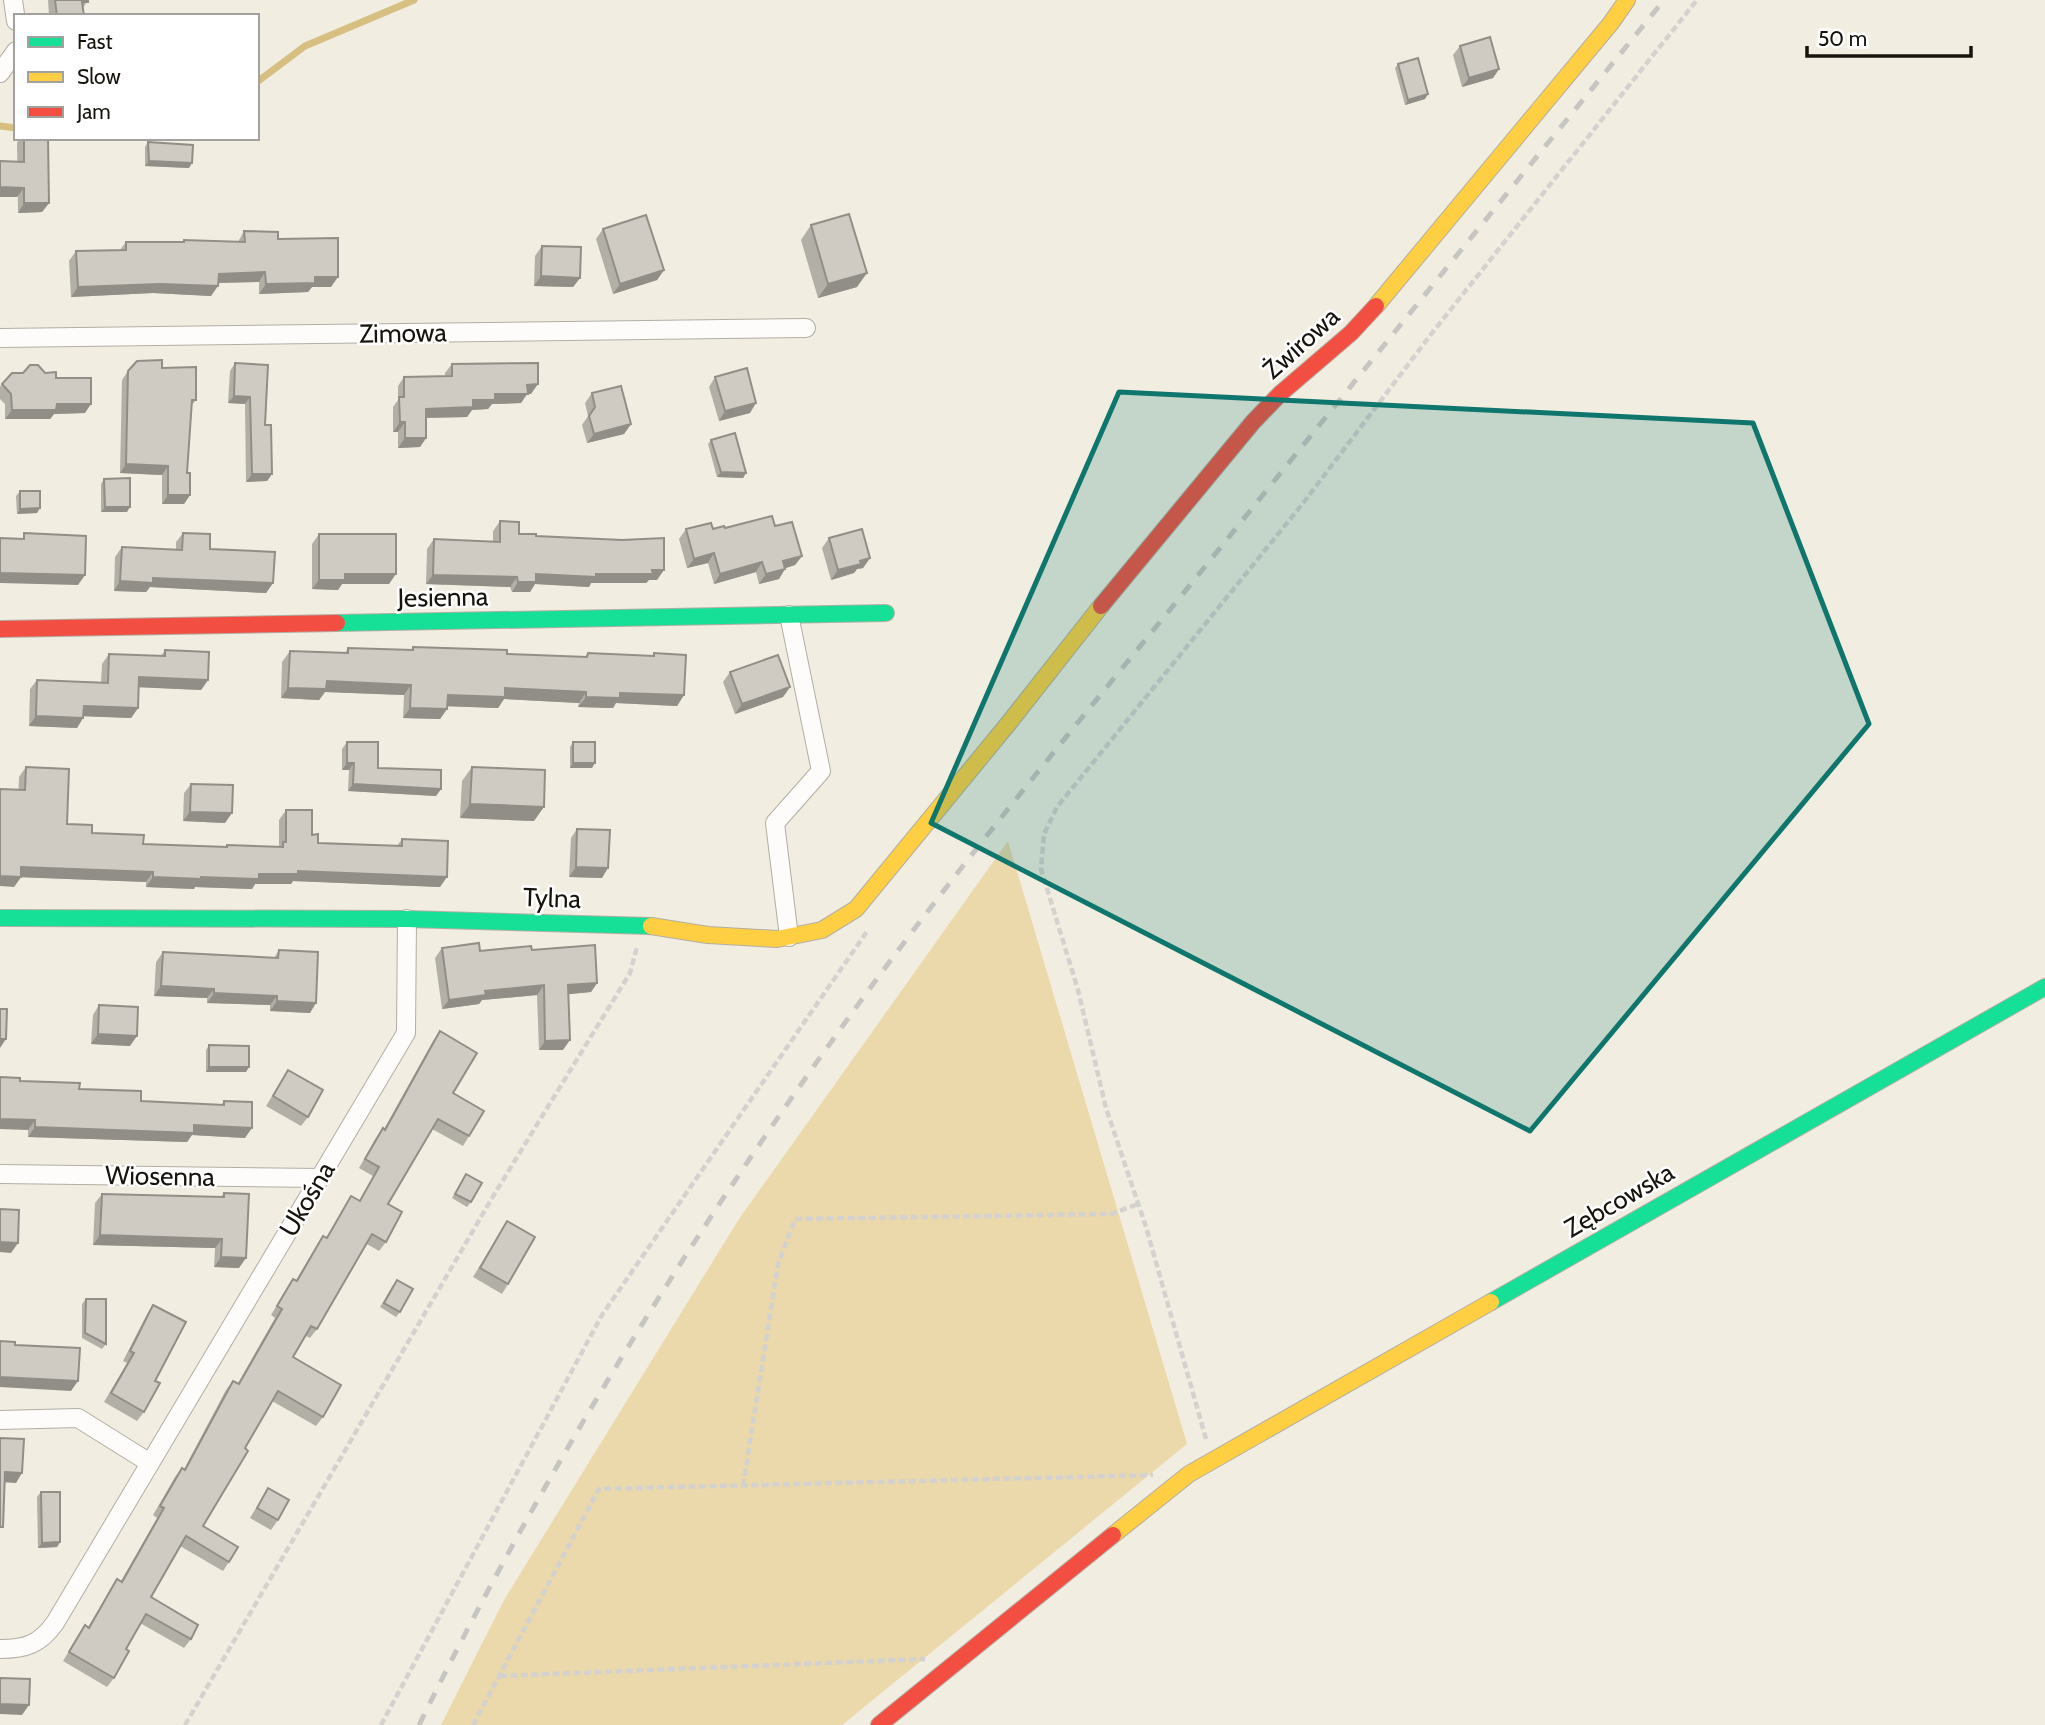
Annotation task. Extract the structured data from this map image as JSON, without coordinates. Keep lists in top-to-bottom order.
{
  "streets": {
    "street": [
      "Zimowa",
      "Żwirowa",
      "Jesienna",
      "Tylna",
      "Wiosenna",
      "Ukośna",
      "Zębcowska"
    ]
  },
  "crossings": [
    ["Żwirowa", "Tylna"],
    ["Tylna", "Ukośna"],
    ["Wiosenna", "Ukośna"]
  ],
  "legend": ["Fast", "Slow", "Jam"],
  "scale_bar": "50 m"
}
